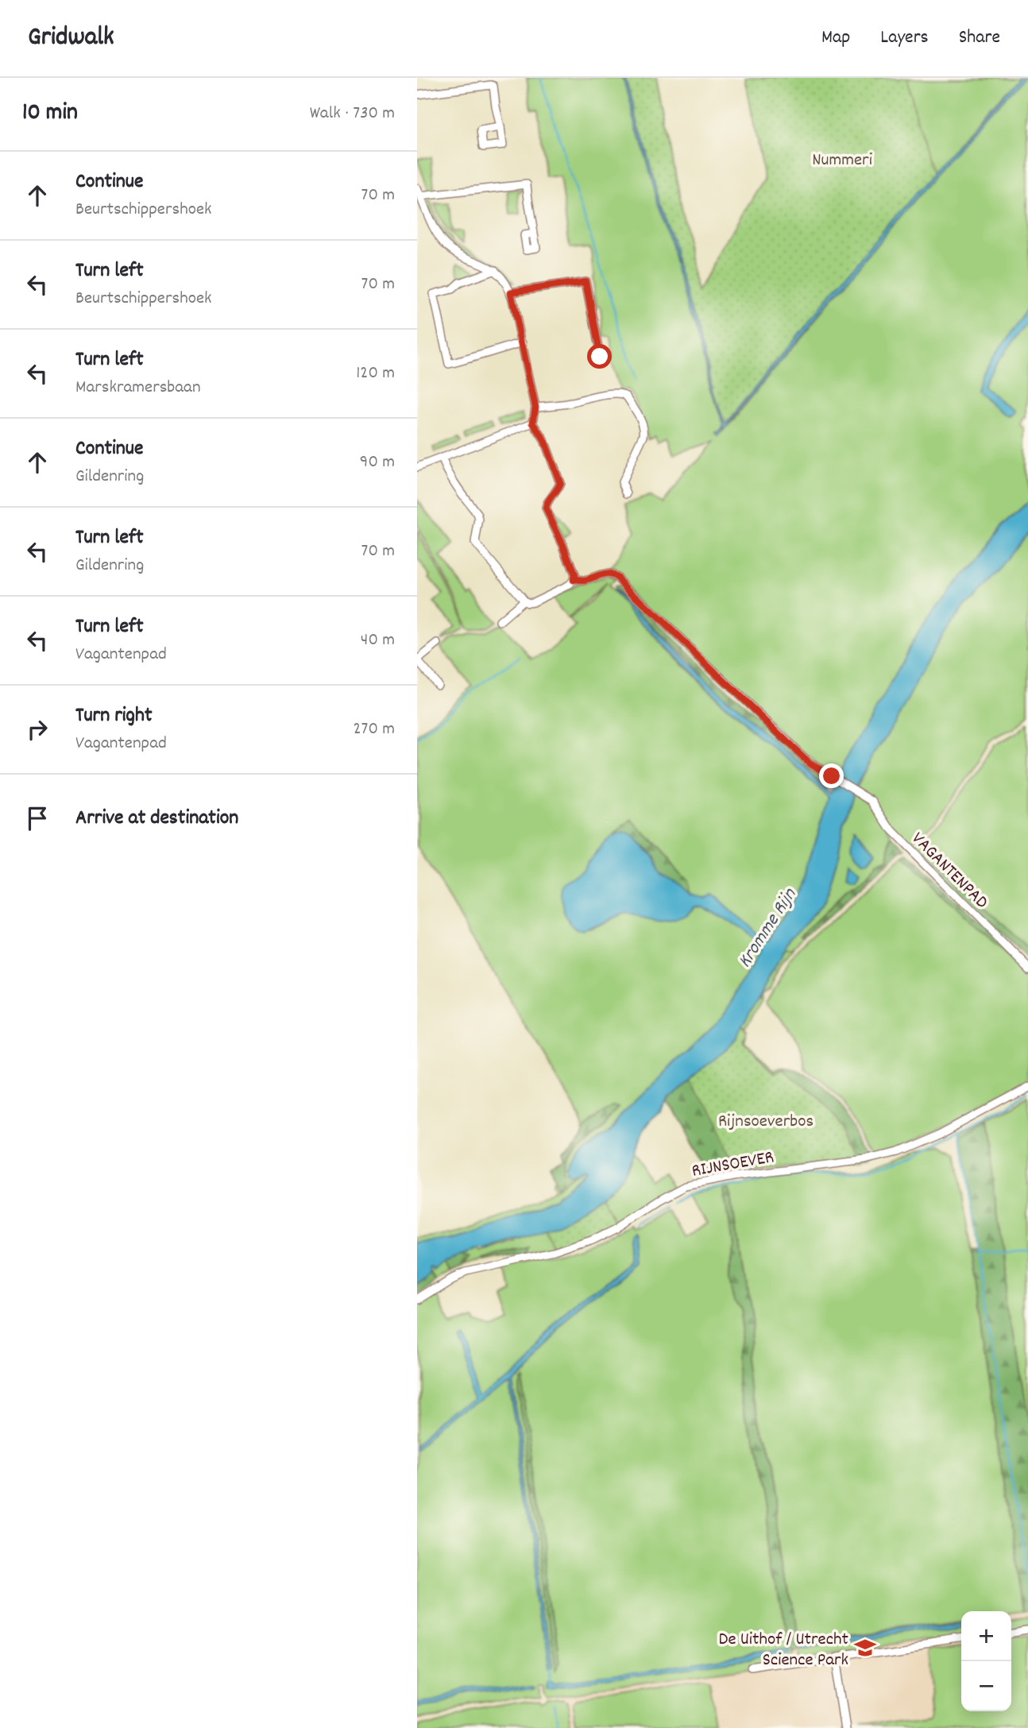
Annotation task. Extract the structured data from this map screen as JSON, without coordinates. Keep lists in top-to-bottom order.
{
  "streets": {
    "street": ["VAGANTENPAD", "RIJNSOEVER"]
  },
  "water": ["Kromme Rijn"],
  "parks": ["Nummeri", "Rijnsoeverbos"],
  "places": {
    "school or university": ["De Uithof / Utrecht Science Park"]
  },
  "page": {
    "header": "Gridwalk",
    "nav": ["Map", "Layers", "Share"],
    "heading": ["10 min", "Walk · 730 m"],
    "list": [
      ["Continue", "Beurtschippershoek", "70 m"],
      ["Turn left", "Beurtschippershoek", "70 m"],
      ["Turn left", "Marskramersbaan", "120 m"],
      ["Continue", "Gildenring", "90 m"],
      ["Turn left", "Gildenring", "70 m"],
      ["Turn left", "Vagantenpad", "40 m"],
      ["Turn right", "Vagantenpad", "270 m"],
      "Arrive at destination"
    ],
    "map_buttons": ["+", "−"]
  }
}
